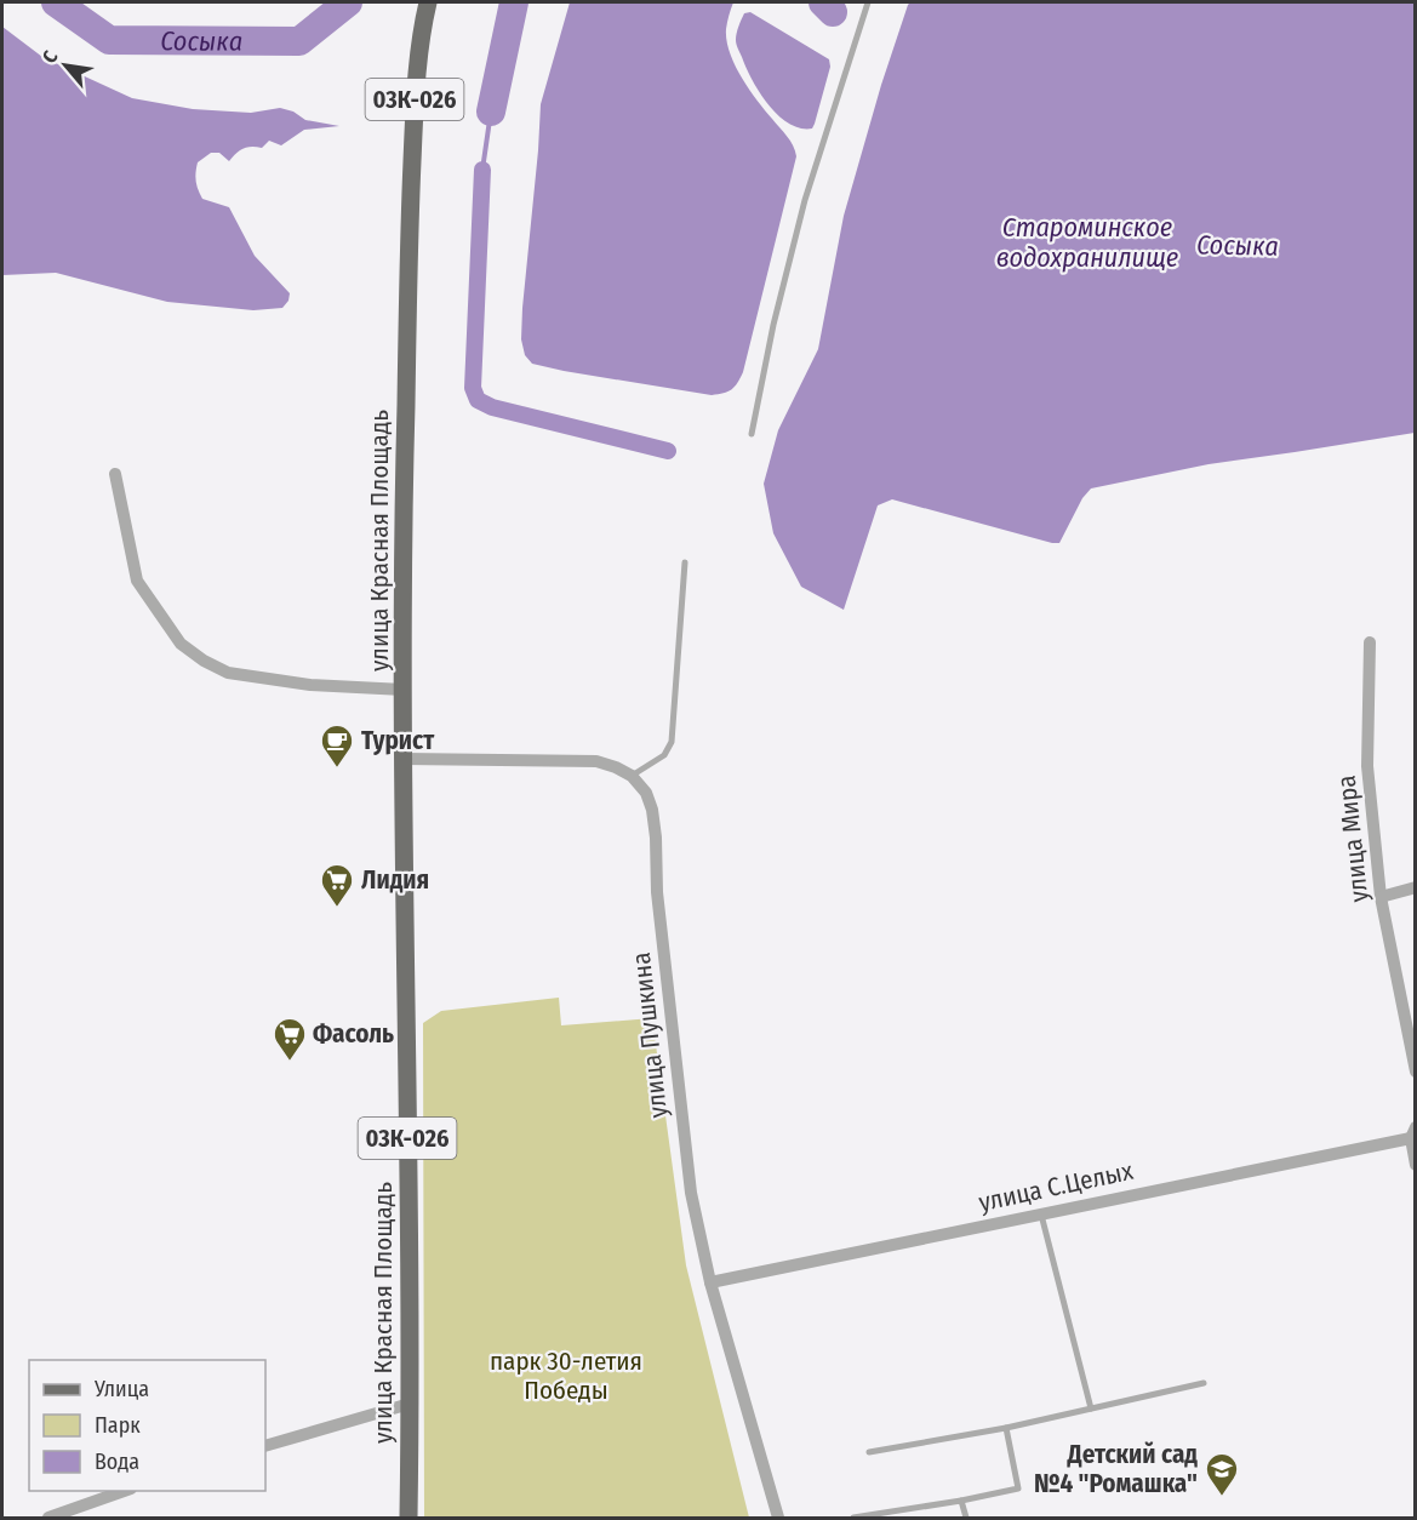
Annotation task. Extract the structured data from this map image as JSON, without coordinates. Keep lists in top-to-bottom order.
{
  "streets": {
    "main road": ["03К-026", "улица Красная Площадь"],
    "street": ["улица Мира", "улица Пушкина", "улица С.Целых"]
  },
  "crossings": [
    ["улица Пушкина", "улица С.Целых"]
  ],
  "water": ["Сосыка", "Староминское водохранилище"],
  "parks": ["парк 30-летия Победы"],
  "places": {
    "cafe": ["Турист"],
    "supermarket": ["Лидия", "Фасоль"],
    "school or university": ["Детский сад №4 \"Ромашка\""]
  },
  "legend": ["Улица", "Парк", "Вода"],
  "north": "top left"
}
